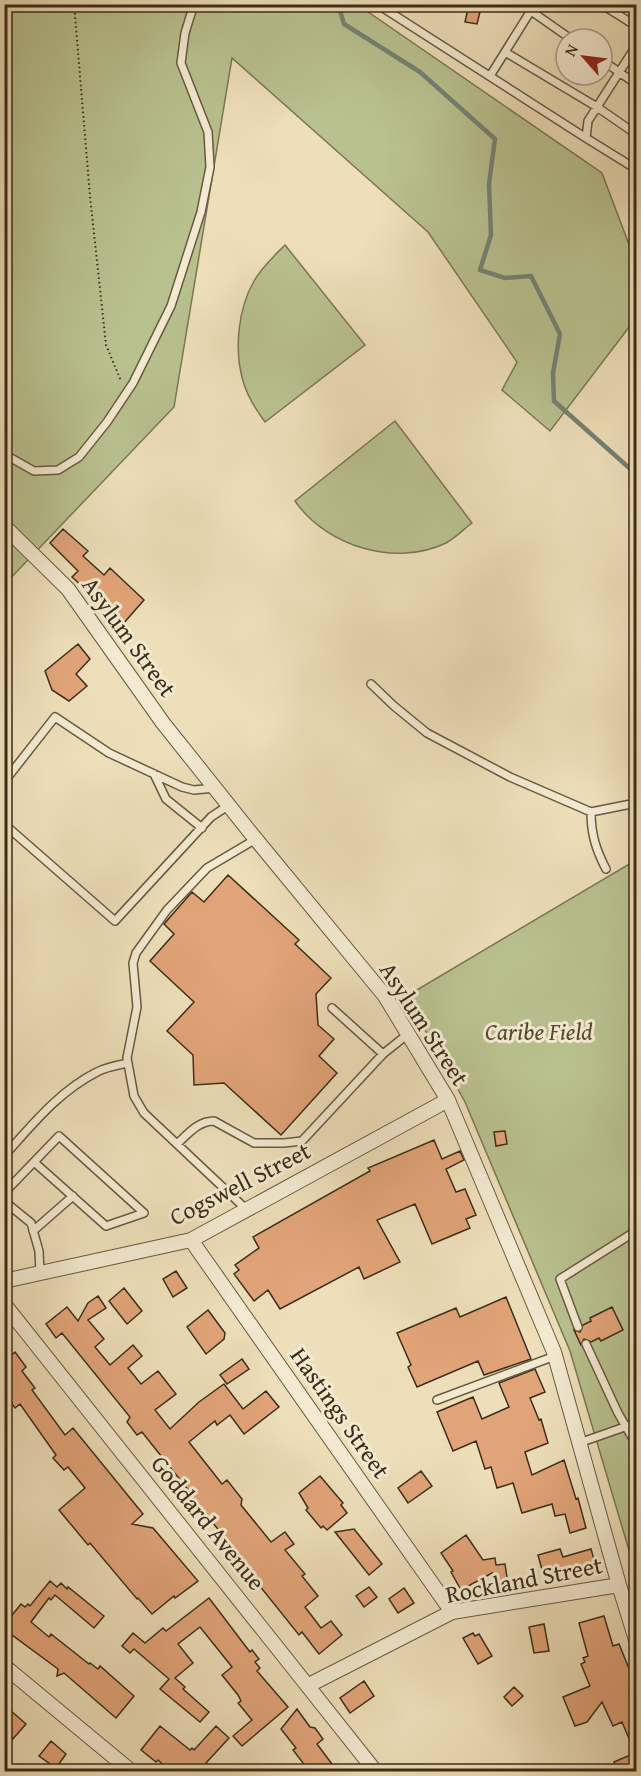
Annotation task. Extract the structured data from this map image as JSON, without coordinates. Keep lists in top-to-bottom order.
{
  "streets": {
    "street": [
      "Asylum Street",
      "Cogswell Street",
      "Hastings Street",
      "Goddard Avenue",
      "Rockland Street"
    ]
  },
  "crossings": [
    ["Asylum Street", "Cogswell Street"],
    ["Asylum Street", "Rockland Street"],
    ["Cogswell Street", "Hastings Street"],
    ["Hastings Street", "Rockland Street"],
    ["Goddard Avenue", "Rockland Street"]
  ],
  "parks": ["Caribe Field"],
  "north": "top left"
}
